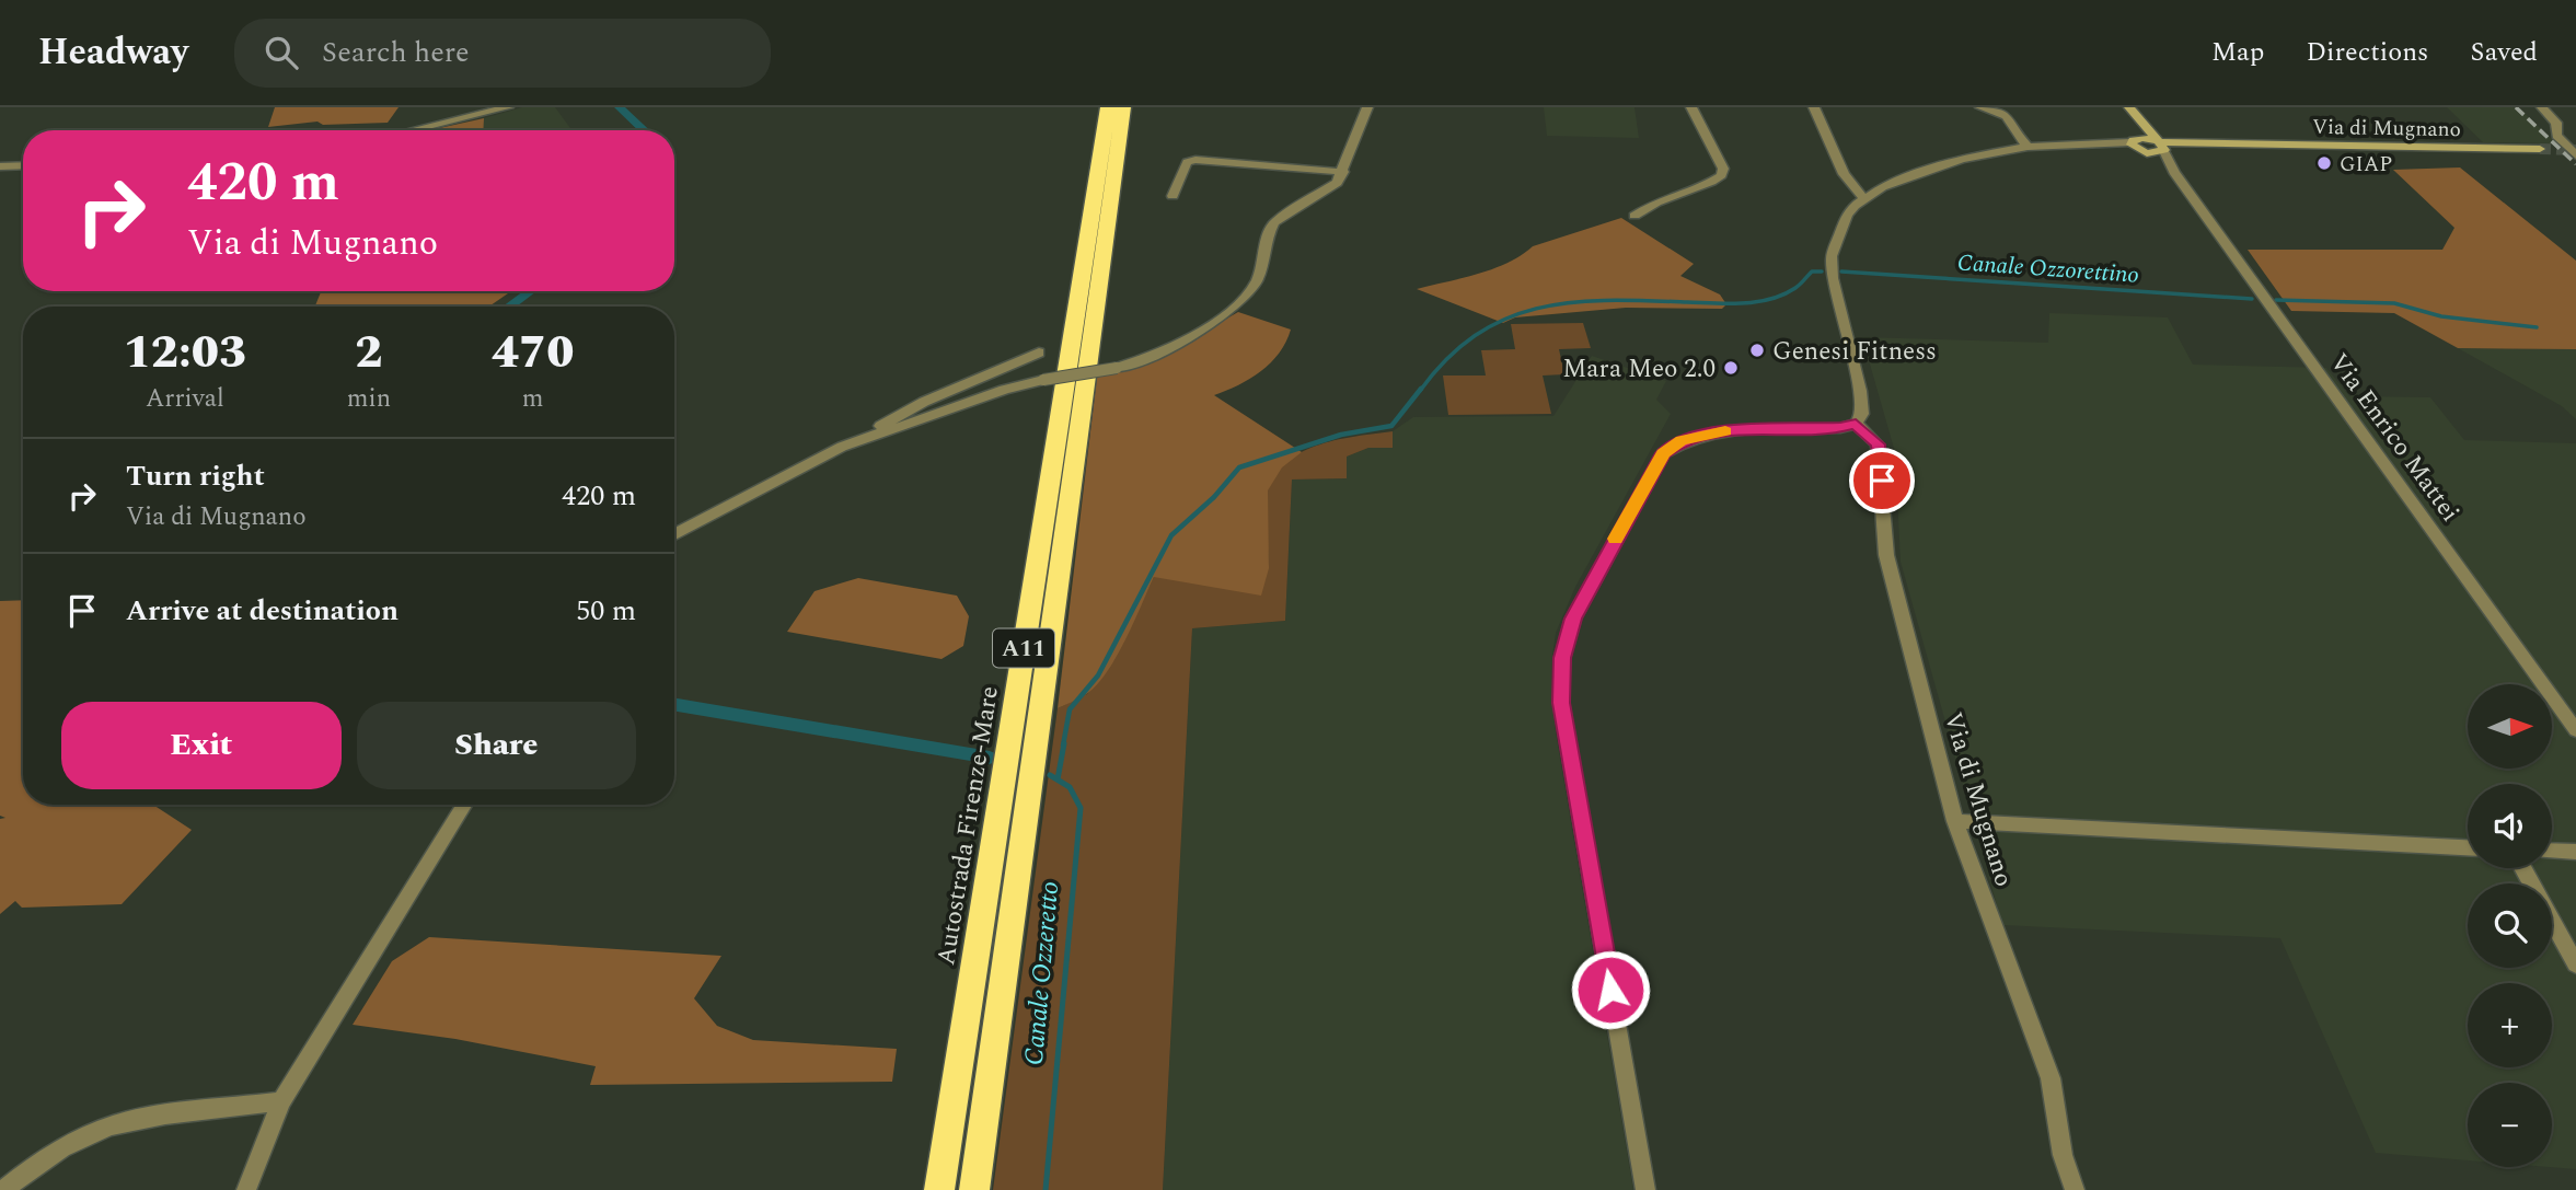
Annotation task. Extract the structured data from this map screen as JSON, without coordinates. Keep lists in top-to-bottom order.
{
  "streets": {
    "highway": ["A11", "Autostrada Firenze-Mare"],
    "street": ["Via di Mugnano", "Via Enrico Mattei"]
  },
  "crossings": [
    ["Via di Mugnano", "Via Enrico Mattei"]
  ],
  "water": ["Canale Ozzorettino", "Canale Ozzeretto"],
  "places": ["GIAP", "Genesi Fitness", "Mara Meo 2.0"],
  "north": "right",
  "page": {
    "header": "Headway",
    "search": "Search here",
    "nav": ["Map", "Directions", "Saved"],
    "turn": ["420 m", "Via di Mugnano"],
    "eta": [
      "12:03",
      "Arrival",
      "2",
      "min",
      "470",
      "m"
    ],
    "list": [
      {
        "name": "Turn right",
        "note": "Via di Mugnano",
        "value": "420 m"
      },
      {
        "name": "Arrive at destination",
        "value": "50 m"
      }
    ],
    "map_buttons": ["+", "−"],
    "buttons": ["Exit", "Share"]
  }
}
